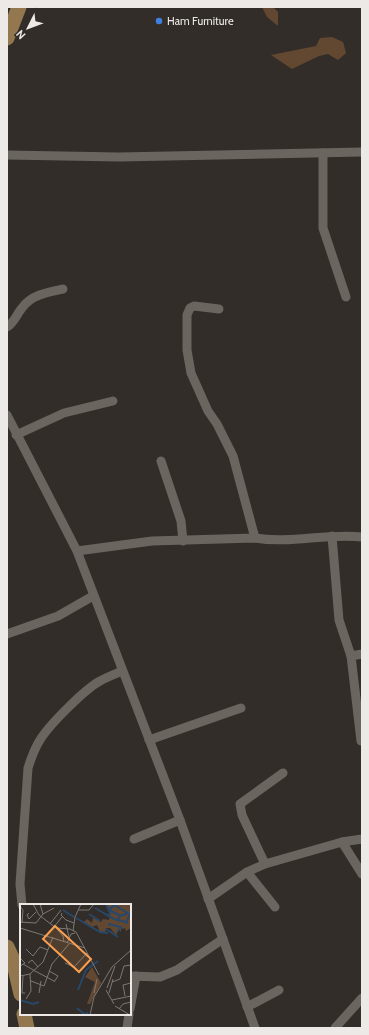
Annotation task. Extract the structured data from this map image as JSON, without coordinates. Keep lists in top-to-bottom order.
{
  "places": ["Ham Furniture"],
  "north": "bottom left"
}
